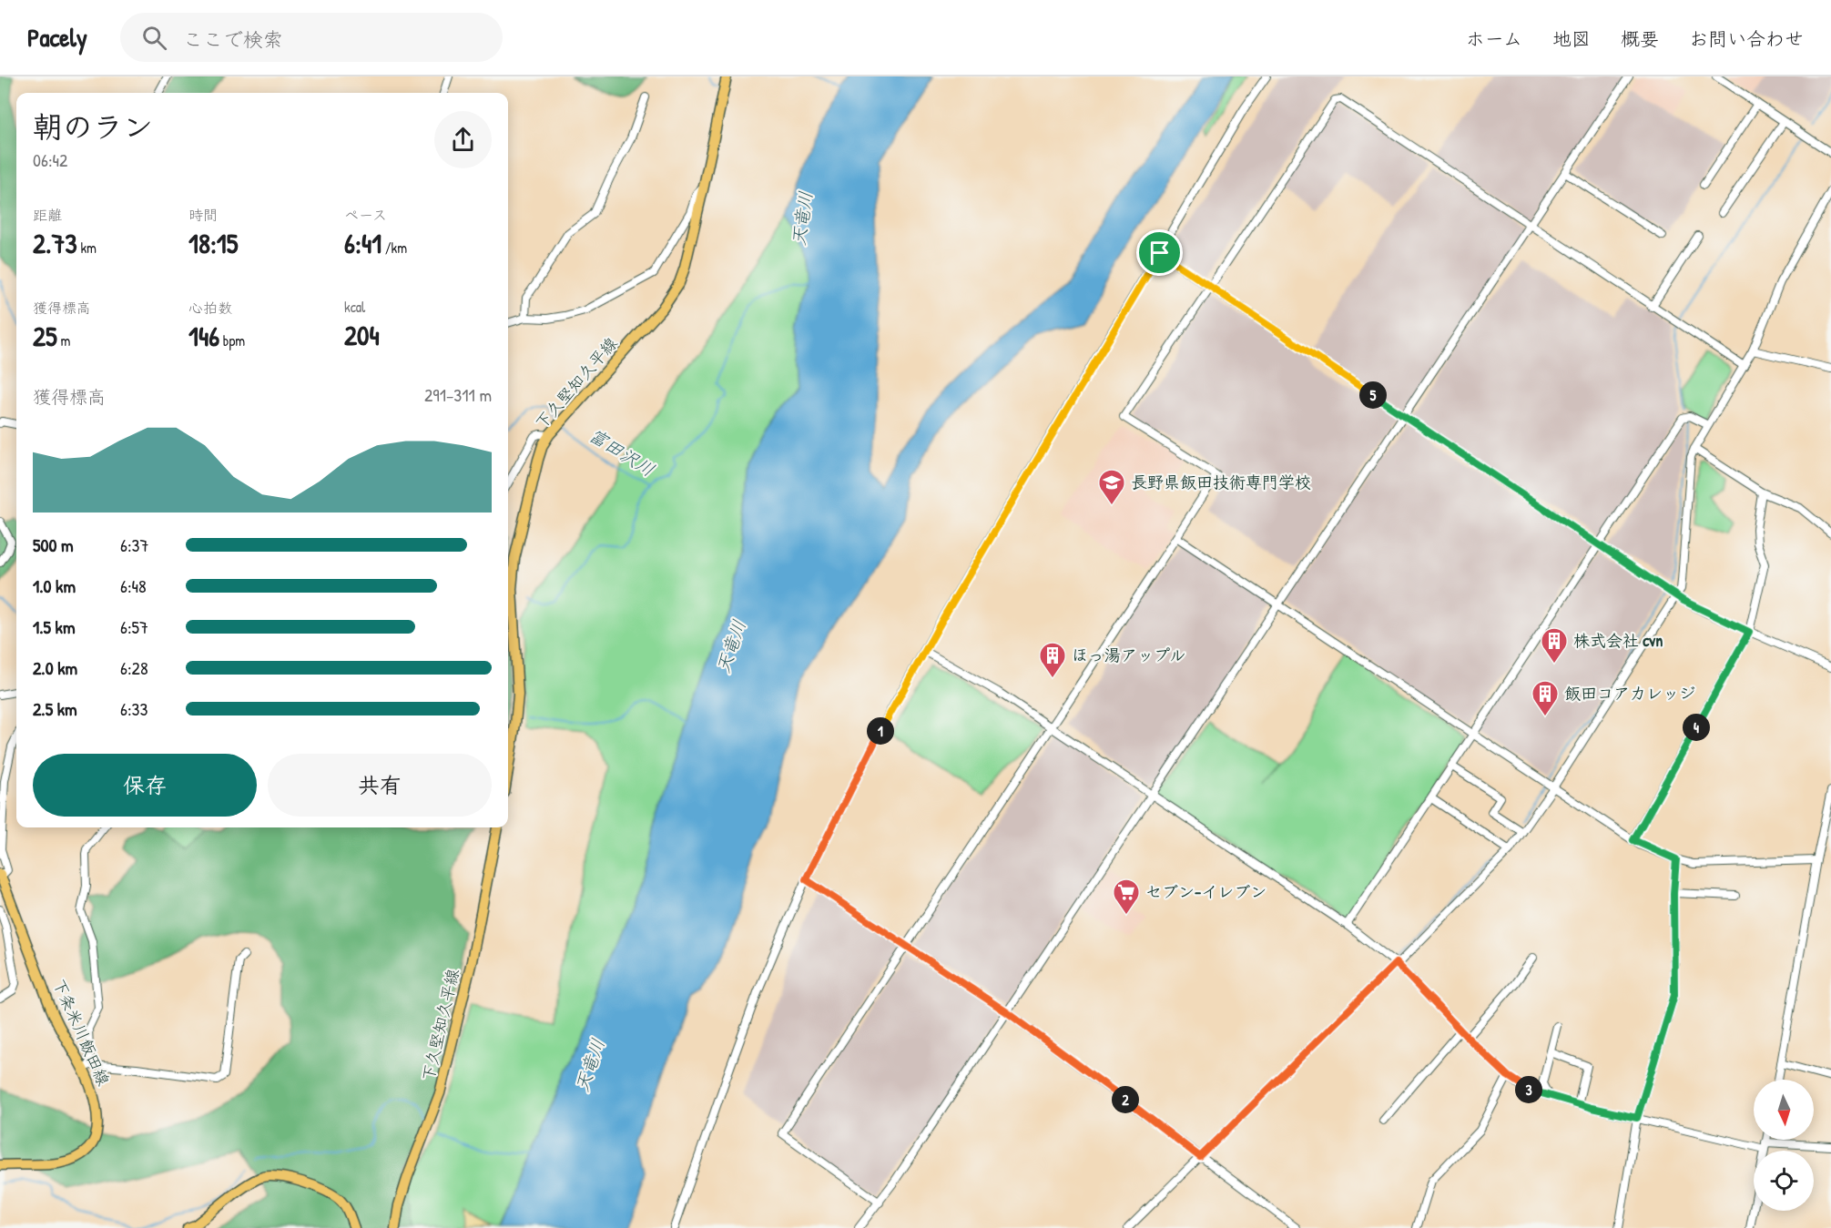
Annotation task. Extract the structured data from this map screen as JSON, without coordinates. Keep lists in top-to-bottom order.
{
  "streets": {
    "main road": ["下久堅知久平線", "下条米川飯田線"]
  },
  "water": ["天竜川", "富田沢川"],
  "places": {
    "school or university": ["長野県飯田技術専門学校"],
    "building": ["株式会社 cvn", "ほっ湯アップル", "飯田コアカレッジ"],
    "supermarket": ["セブン-イレブン"]
  },
  "north": "bottom",
  "page": {
    "header": "Pacely",
    "search": "ここで検索",
    "nav": [
      "ホーム",
      "地図",
      "概要",
      "お問い合わせ"
    ],
    "heading": ["朝のラン", "06:42"],
    "stats": [
      ["距離", "2.73 km"],
      ["時間", "18:15"],
      ["ペース", "6:41 /km"],
      ["獲得標高", "25 m"],
      ["心拍数", "146 bpm"],
      ["kcal", "204"]
    ],
    "chart": ["獲得標高", "291–311 m"],
    "pins": [
      "5",
      "4",
      "1",
      "3",
      "2"
    ],
    "list": [
      {
        "name": "500 m",
        "note": "6:37"
      },
      {
        "name": "1.0 km",
        "note": "6:48"
      },
      {
        "name": "1.5 km",
        "note": "6:57"
      },
      {
        "name": "2.0 km",
        "note": "6:28"
      },
      {
        "name": "2.5 km",
        "note": "6:33"
      }
    ],
    "buttons": ["保存", "共有"]
  }
}
